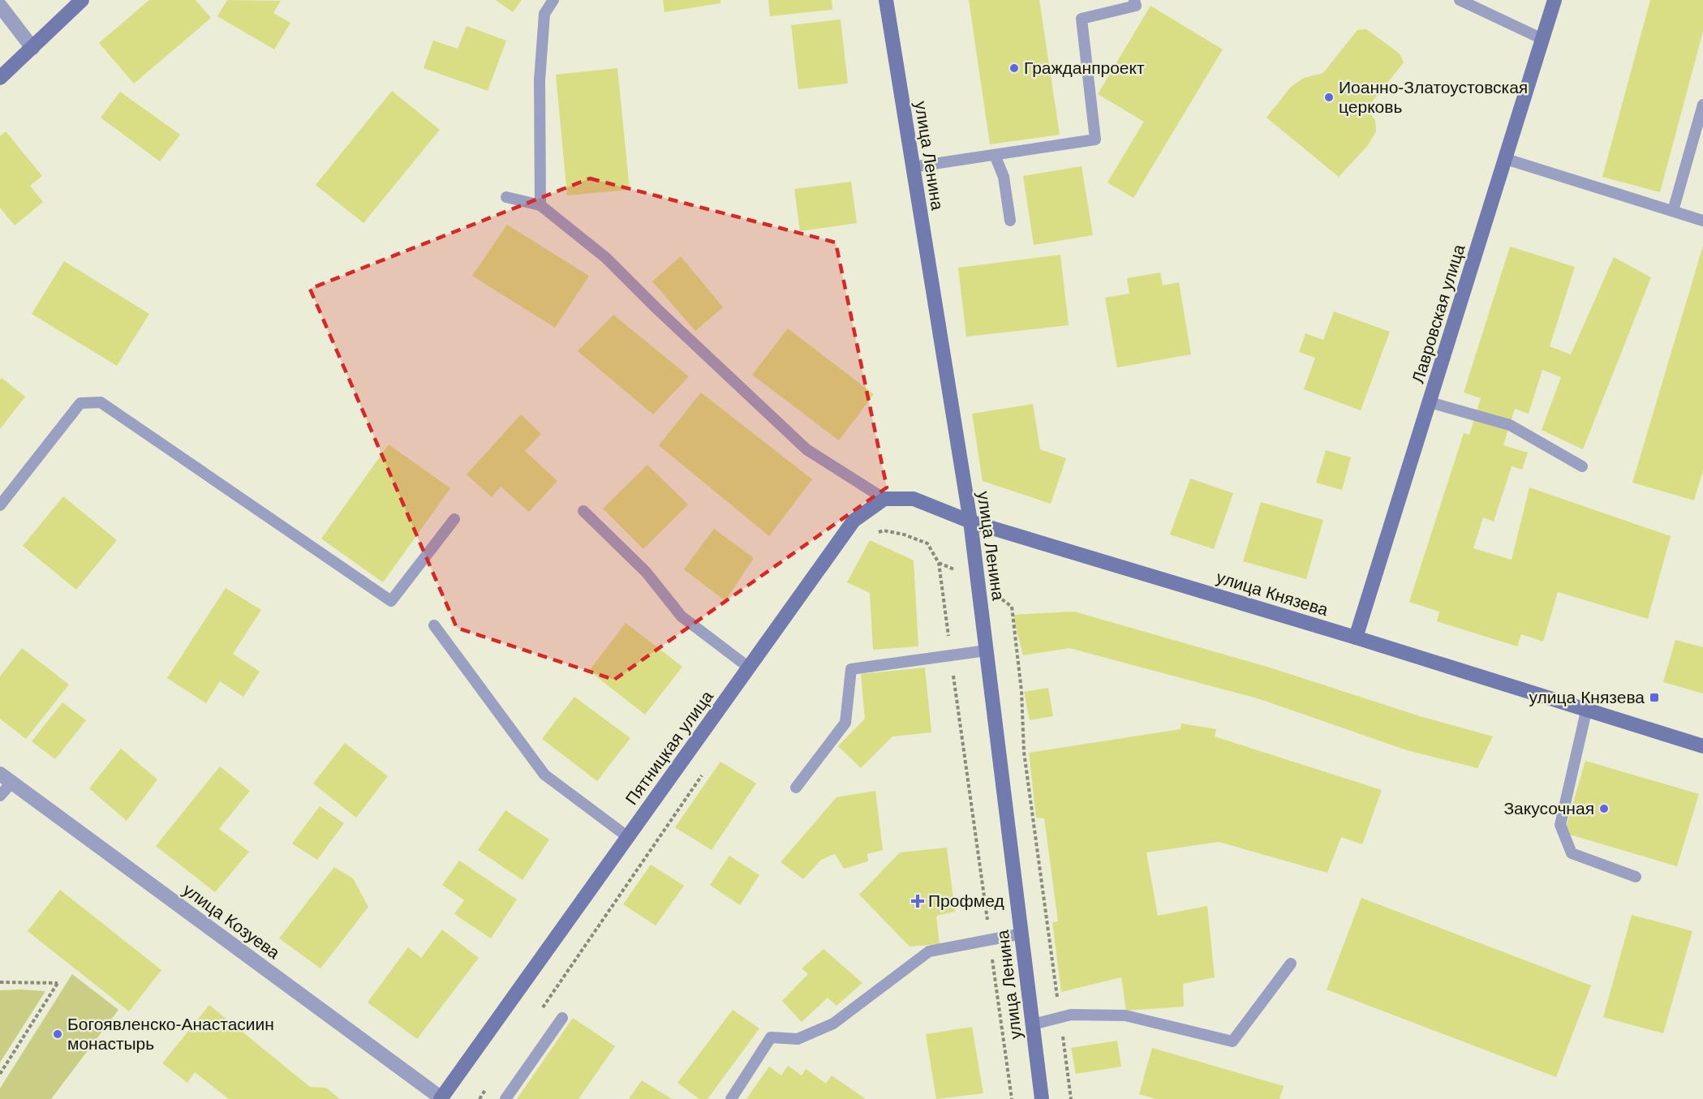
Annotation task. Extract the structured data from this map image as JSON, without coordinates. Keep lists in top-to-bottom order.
{
  "streets": {
    "main road": [
      "улица Ленина",
      "Лавровская улица",
      "улица Князева",
      "Пятницкая улица"
    ],
    "street": ["улица Козуева"]
  },
  "crossings": [
    ["улица Ленина", "улица Князева"],
    ["Лавровская улица", "улица Князева"],
    ["Пятницкая улица", "улица Козуева"]
  ],
  "places": {
    "other": [
      "Гражданпроект",
      "Иоанно-Златоустовская церковь",
      "Закусочная",
      "Богоявленско-Анастасиин монастырь"
    ],
    "transit": ["улица Князева"],
    "health": ["Профмед"]
  }
}
